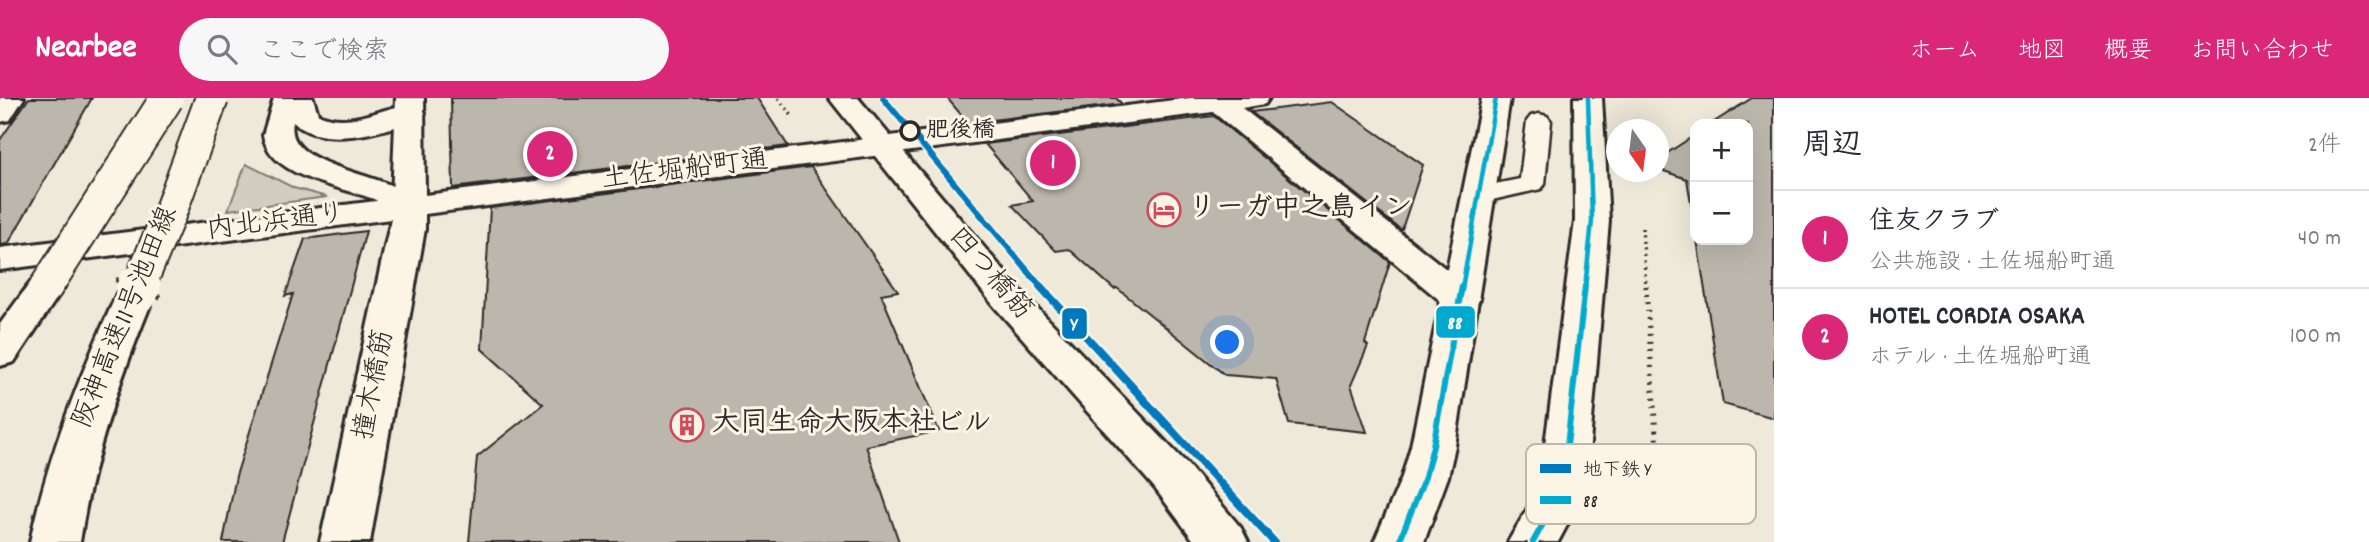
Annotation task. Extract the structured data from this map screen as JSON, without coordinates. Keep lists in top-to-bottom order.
{
  "streets": {
    "main road": [
      "土佐堀船町通",
      "内北浜通り",
      "四つ橋筋",
      "阪神高速11号池田線",
      "撞木橋筋"
    ]
  },
  "crossings": [
    ["土佐堀船町通", "内北浜通り"],
    ["土佐堀船町通", "四つ橋筋"],
    ["内北浜通り", "撞木橋筋"]
  ],
  "places": {
    "other": ["肥後橋"],
    "hotel": ["リーガ中之島イン"],
    "building": ["大同生命大阪本社ビル"]
  },
  "lines": ["metro line Y", "transit line 88"],
  "legend": ["地下鉄 Y", "88"],
  "north": "bottom",
  "page": {
    "header": "Nearbee",
    "search": "ここで検索",
    "nav": [
      "ホーム",
      "地図",
      "概要",
      "お問い合わせ"
    ],
    "heading": ["周辺", "2件"],
    "map_buttons": ["+", "−"],
    "pins": ["2", "1"],
    "list": [
      {
        "mark": "1",
        "name": "住友クラブ",
        "note": "公共施設 · 土佐堀船町通",
        "value": "40 m"
      },
      {
        "mark": "2",
        "name": "HOTEL CORDIA OSAKA",
        "note": "ホテル · 土佐堀船町通",
        "value": "100 m"
      }
    ]
  }
}
